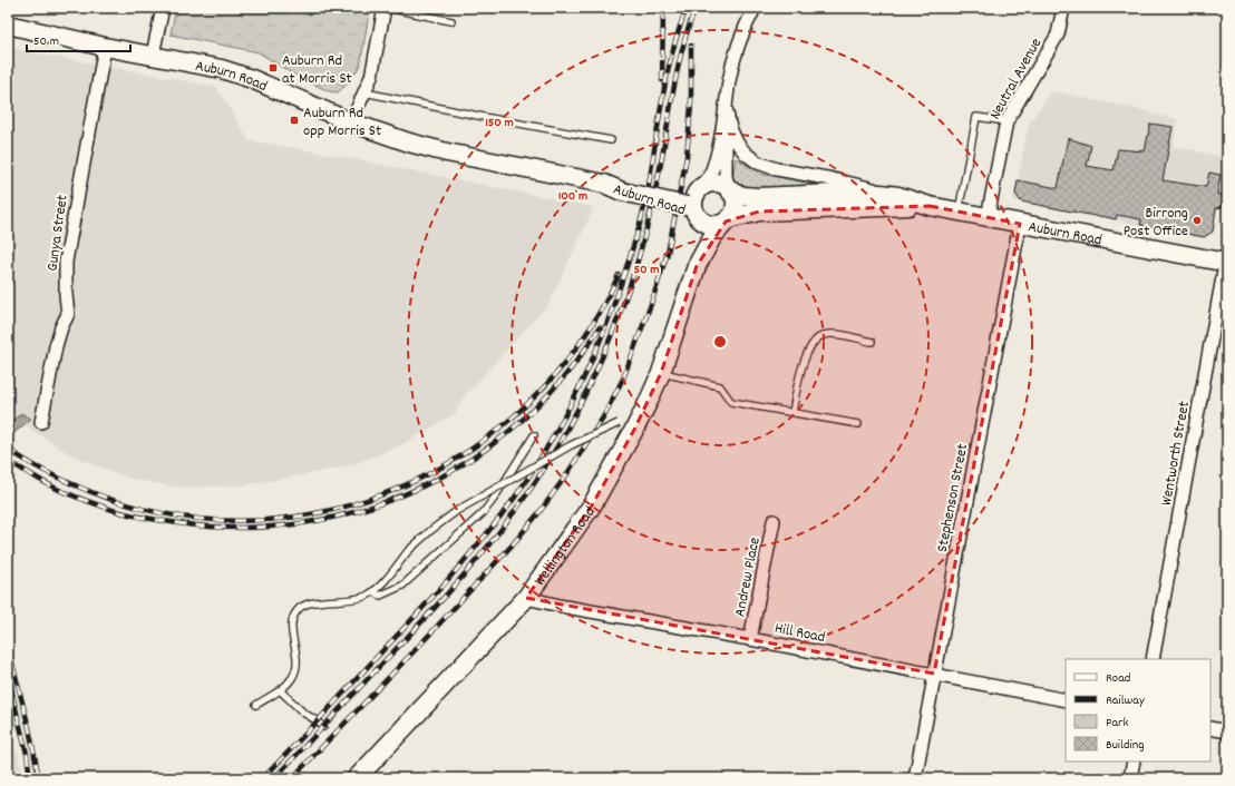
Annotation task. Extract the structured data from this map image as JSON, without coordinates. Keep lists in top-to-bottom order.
{
  "streets": {
    "main road": ["Auburn Road", "Wellington Road"],
    "street": [
      "Neutral Avenue",
      "Gunya Street",
      "Wentworth Street",
      "Stephenson Street",
      "Andrew Place",
      "Hill Road"
    ]
  },
  "crossings": [
    ["Auburn Road", "Neutral Avenue"],
    ["Auburn Road", "Gunya Street"],
    ["Auburn Road", "Wentworth Street"],
    ["Auburn Road", "Stephenson Street"],
    ["Auburn Road", "Wellington Road"],
    ["Stephenson Street", "Hill Road"],
    ["Wellington Road", "Hill Road"],
    ["Andrew Place", "Hill Road"]
  ],
  "places": {
    "transit": ["Auburn Rd at Morris St", "Auburn Rd opp Morris St"],
    "other": ["Birrong Post Office"]
  },
  "legend": [
    "Road",
    "Railway",
    "Park",
    "Building"
  ],
  "scale_bar": "50 m",
  "rings": ["150 m", "100 m", "50 m"]
}
